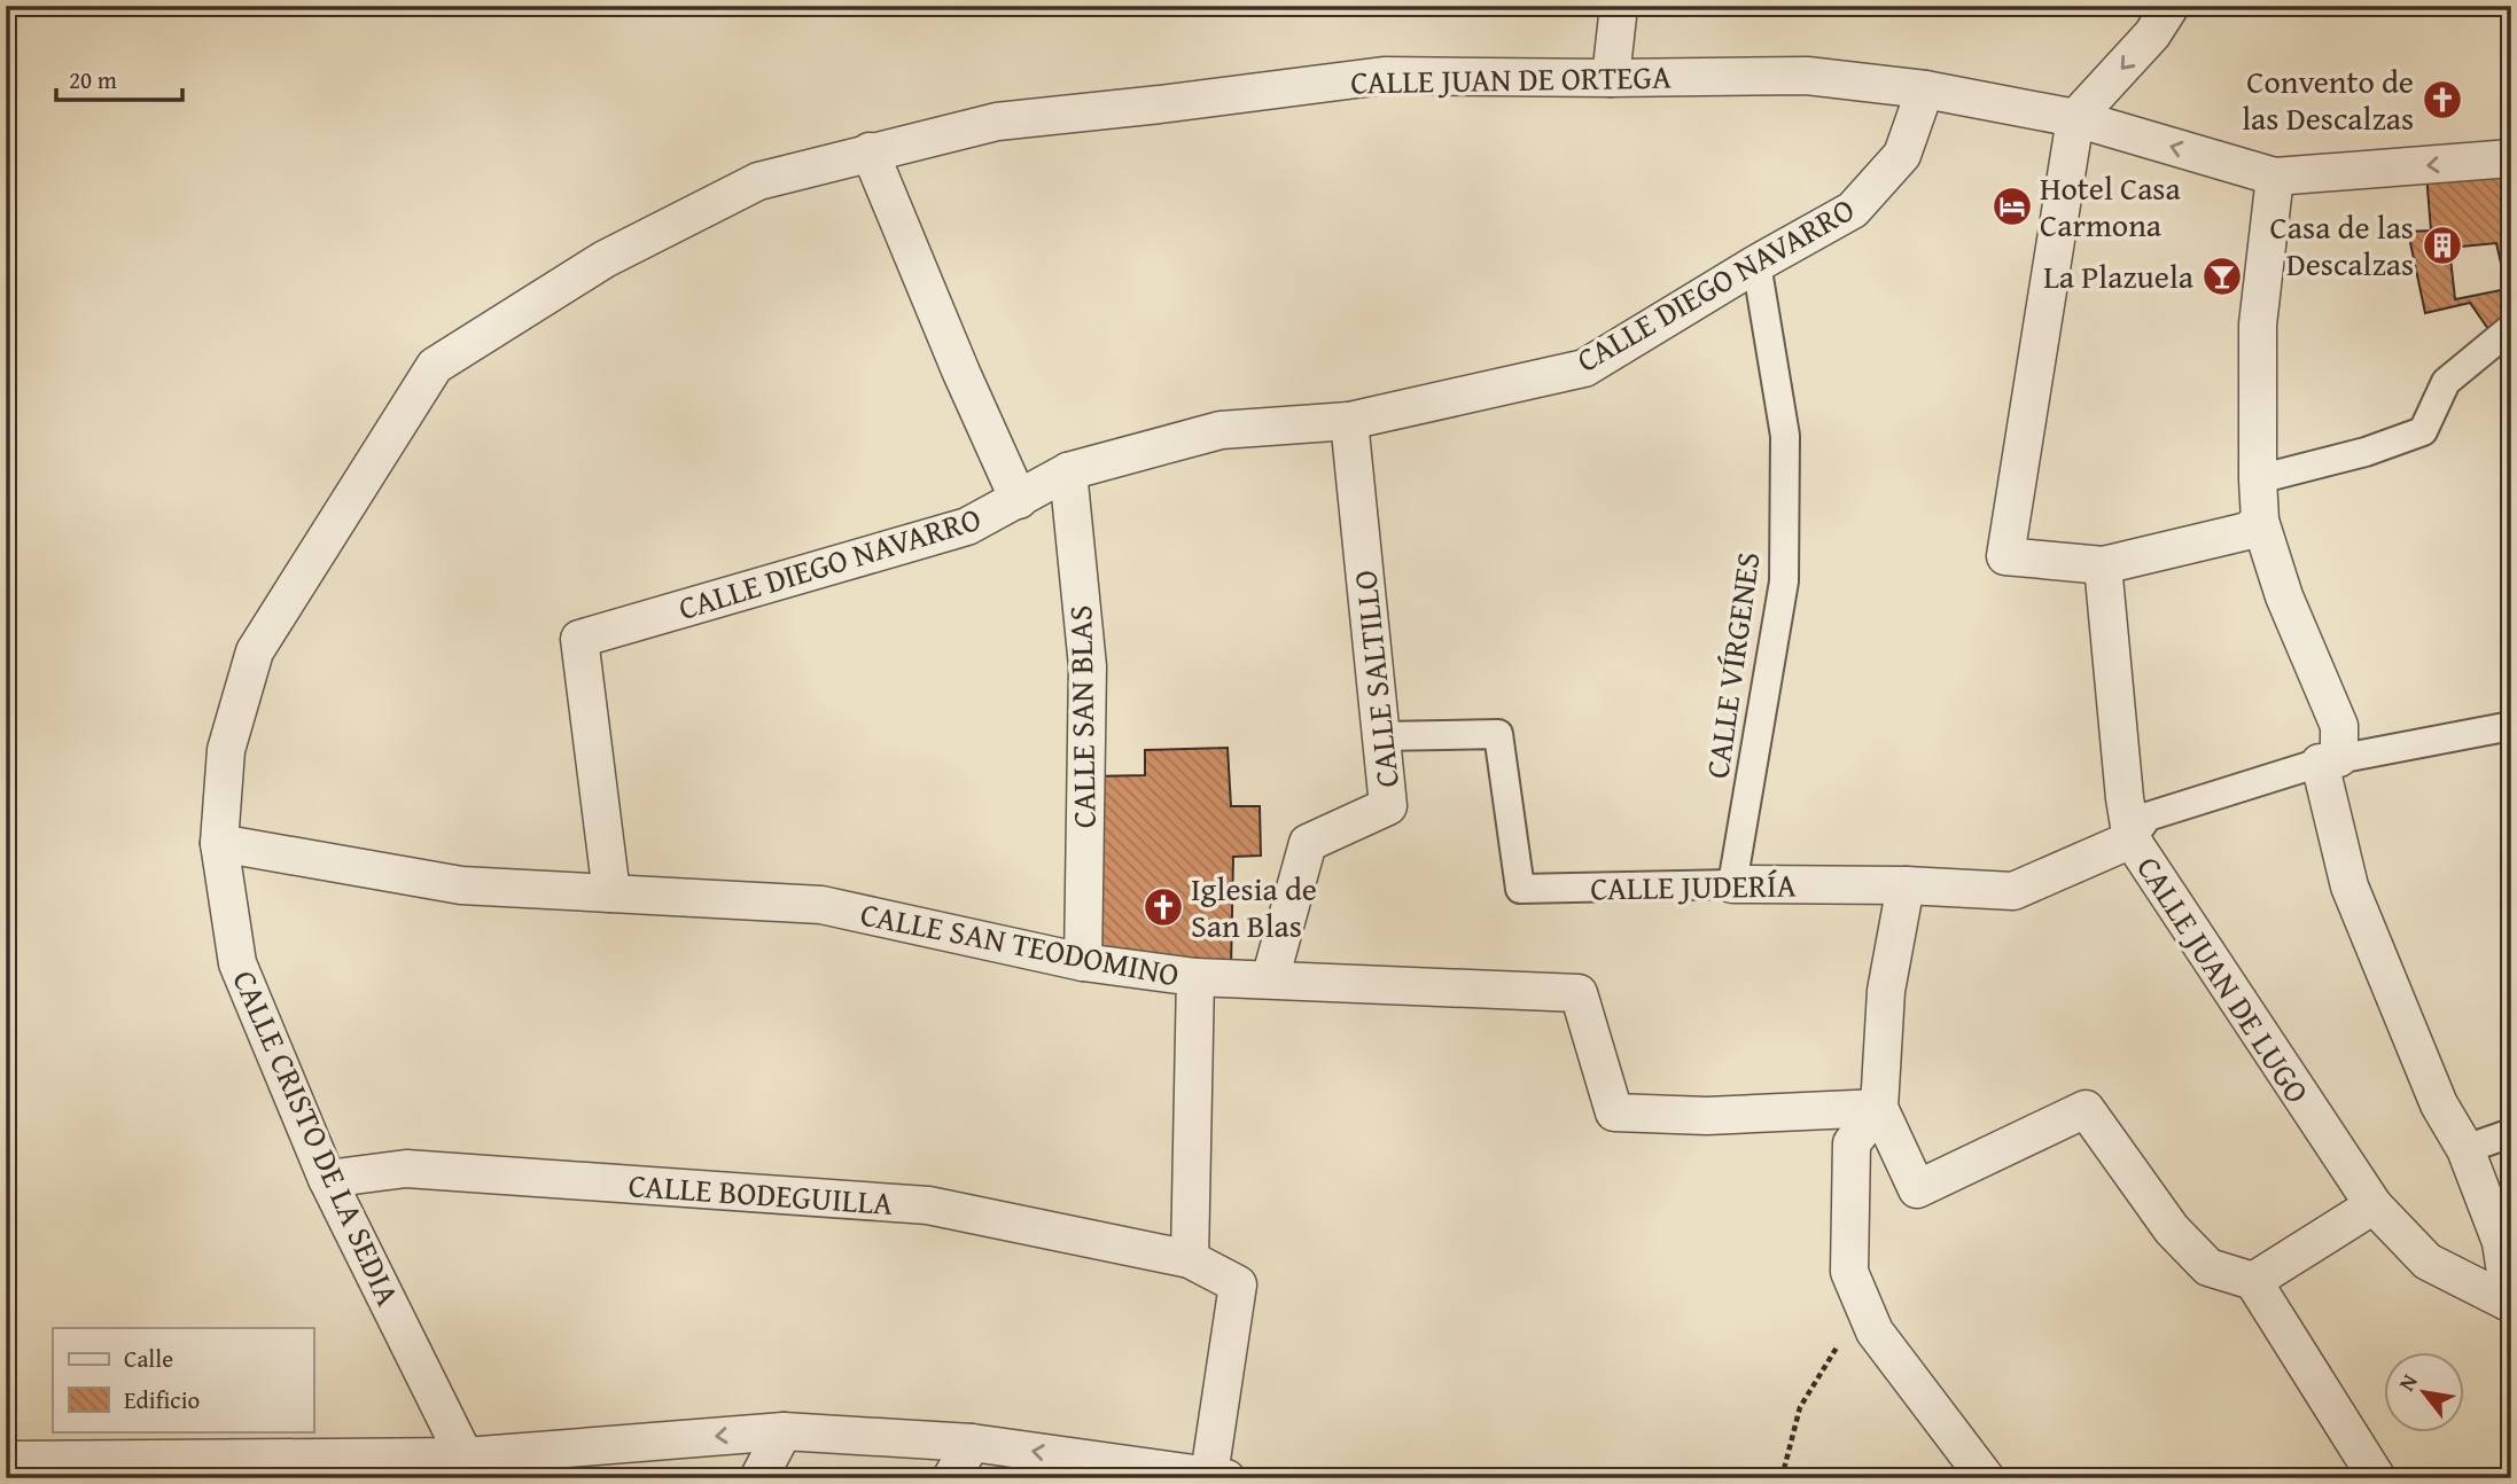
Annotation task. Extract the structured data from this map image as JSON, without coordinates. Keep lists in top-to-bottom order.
{
  "streets": {
    "street": [
      "CALLE JUAN DE ORTEGA",
      "CALLE DIEGO NAVARRO",
      "CALLE VÍRGENES",
      "CALLE SALTILLO",
      "CALLE SAN BLAS",
      "CALLE JUDERÍA",
      "CALLE SAN TEODOMINO",
      "CALLE JUAN DE LUGO",
      "CALLE CRISTO DE LA SEDIA",
      "CALLE BODEGUILLA"
    ]
  },
  "crossings": [
    ["CALLE JUAN DE ORTEGA", "CALLE DIEGO NAVARRO"],
    ["CALLE JUAN DE ORTEGA", "CALLE CRISTO DE LA SEDIA"],
    ["CALLE DIEGO NAVARRO", "CALLE VÍRGENES"],
    ["CALLE DIEGO NAVARRO", "CALLE SALTILLO"],
    ["CALLE DIEGO NAVARRO", "CALLE SAN BLAS"],
    ["CALLE DIEGO NAVARRO", "CALLE SAN TEODOMINO"],
    ["CALLE VÍRGENES", "CALLE JUDERÍA"],
    ["CALLE SALTILLO", "CALLE JUDERÍA"],
    ["CALLE SALTILLO", "CALLE SAN TEODOMINO"],
    ["CALLE SAN BLAS", "CALLE SAN TEODOMINO"],
    ["CALLE JUDERÍA", "CALLE JUAN DE LUGO"],
    ["CALLE SAN TEODOMINO", "CALLE CRISTO DE LA SEDIA"],
    ["CALLE CRISTO DE LA SEDIA", "CALLE BODEGUILLA"]
  ],
  "places": {
    "church": ["Convento de las Descalzas", "Iglesia de San Blas"],
    "hotel": ["Hotel Casa Carmona"],
    "building": ["Casa de las Descalzas"],
    "bar": ["La Plazuela"]
  },
  "legend": ["Calle", "Edificio"],
  "scale_bar": "20 m",
  "north": "top left"
}
